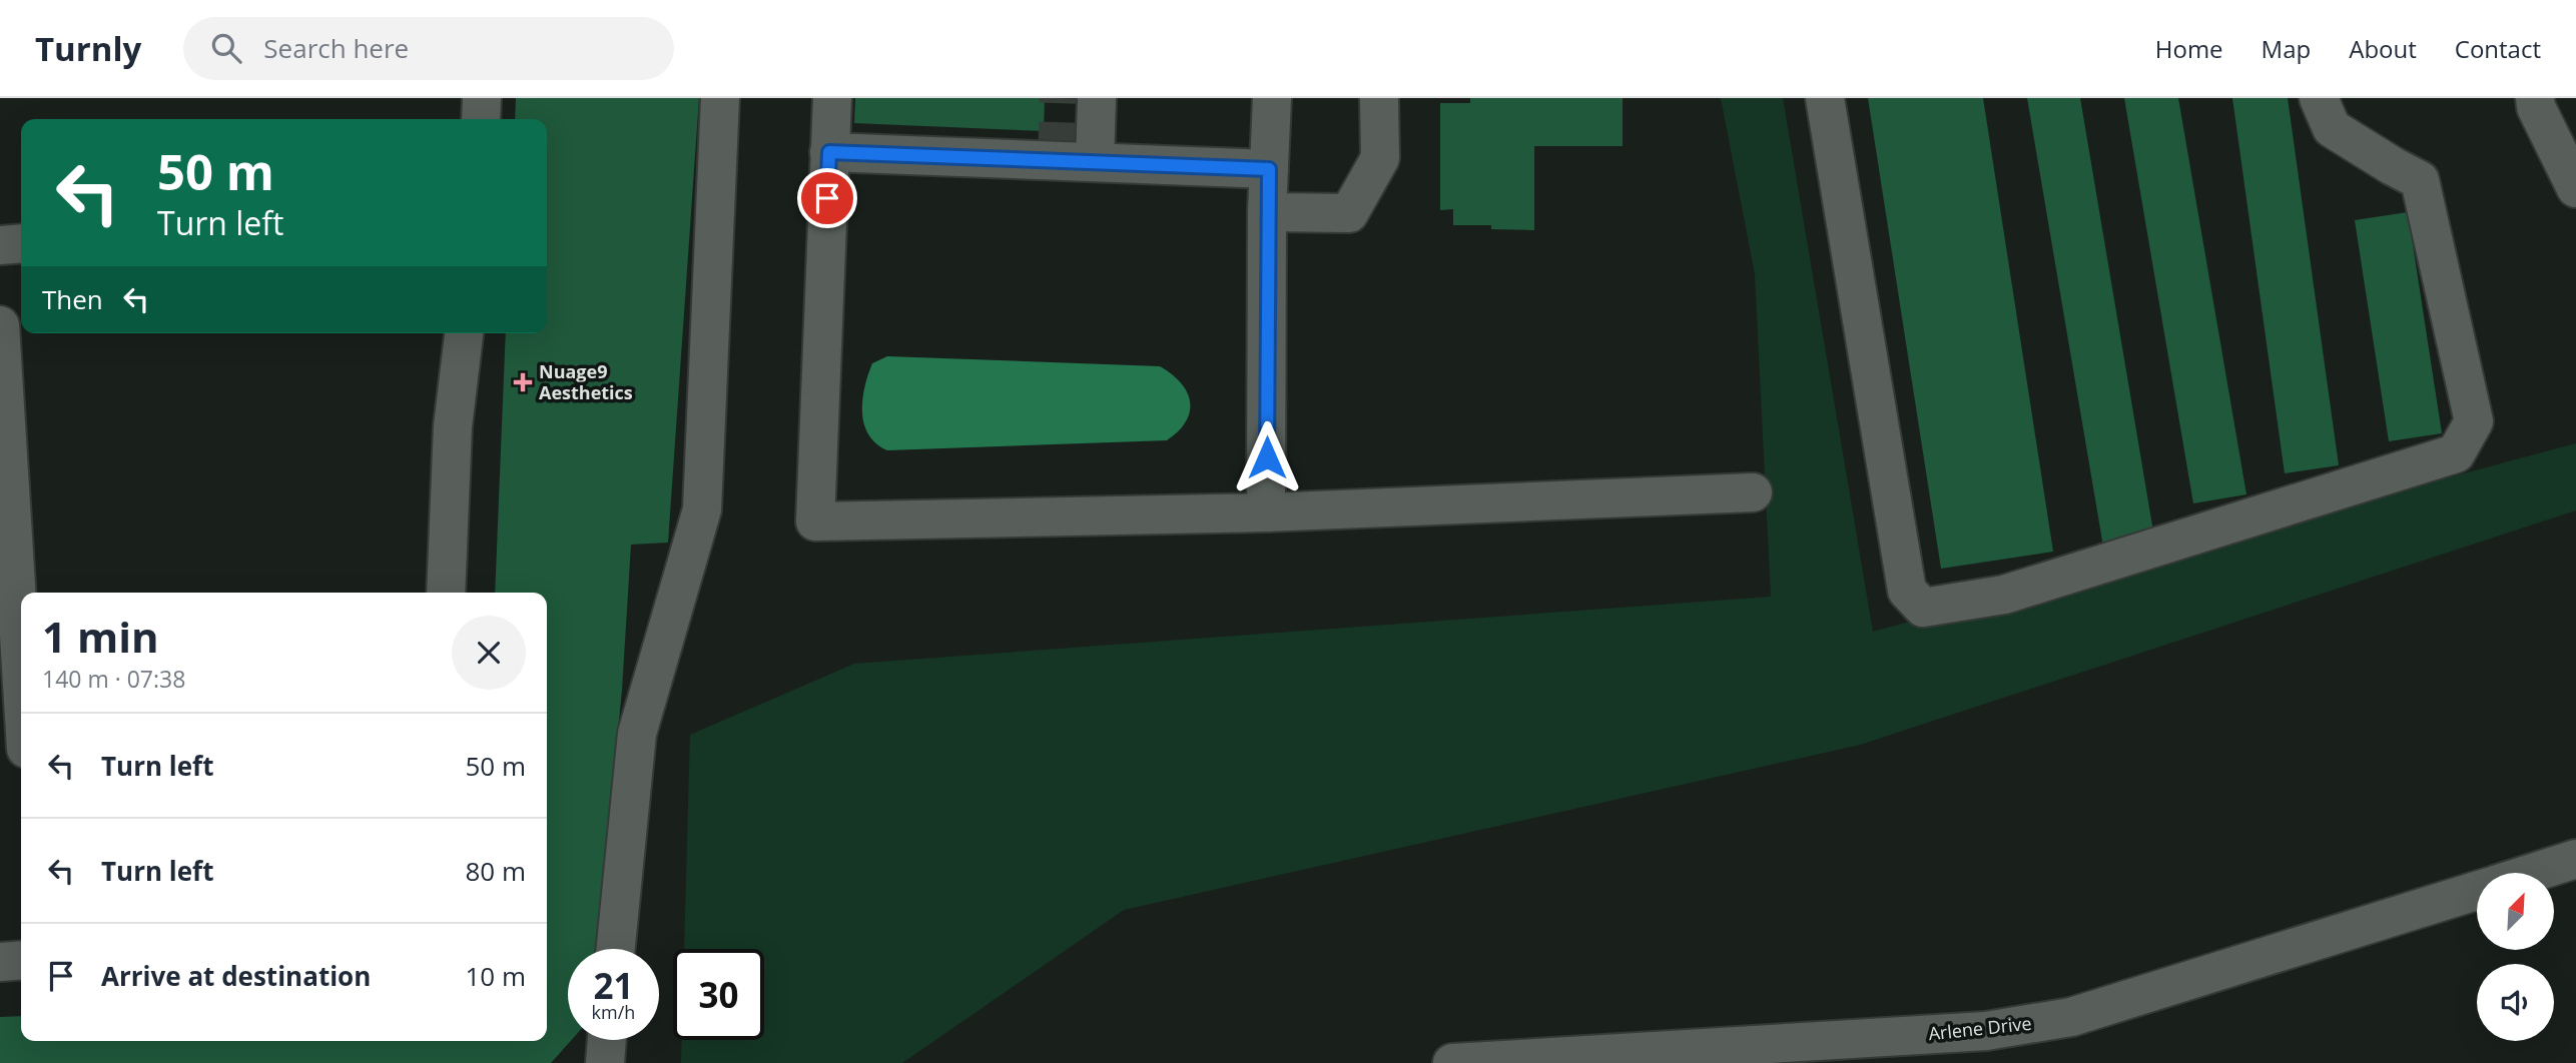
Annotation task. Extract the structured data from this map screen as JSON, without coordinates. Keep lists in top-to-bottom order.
{
  "streets": {
    "street": ["Arlene Drive"]
  },
  "places": {
    "health": ["Nuage9 Aesthetics"]
  },
  "north": "top right",
  "page": {
    "header": "Turnly",
    "search": "Search here",
    "nav": [
      "Home",
      "Map",
      "About",
      "Contact"
    ],
    "turn": ["50 m", "Turn left"],
    "then": "Then",
    "heading": ["1 min", "140 m · 07:38"],
    "list": [
      {
        "name": "Turn left",
        "value": "50 m"
      },
      {
        "name": "Turn left",
        "value": "80 m"
      },
      {
        "name": "Arrive at destination",
        "value": "10 m"
      }
    ],
    "speed": "21 km/h",
    "limit": "30"
  }
}
